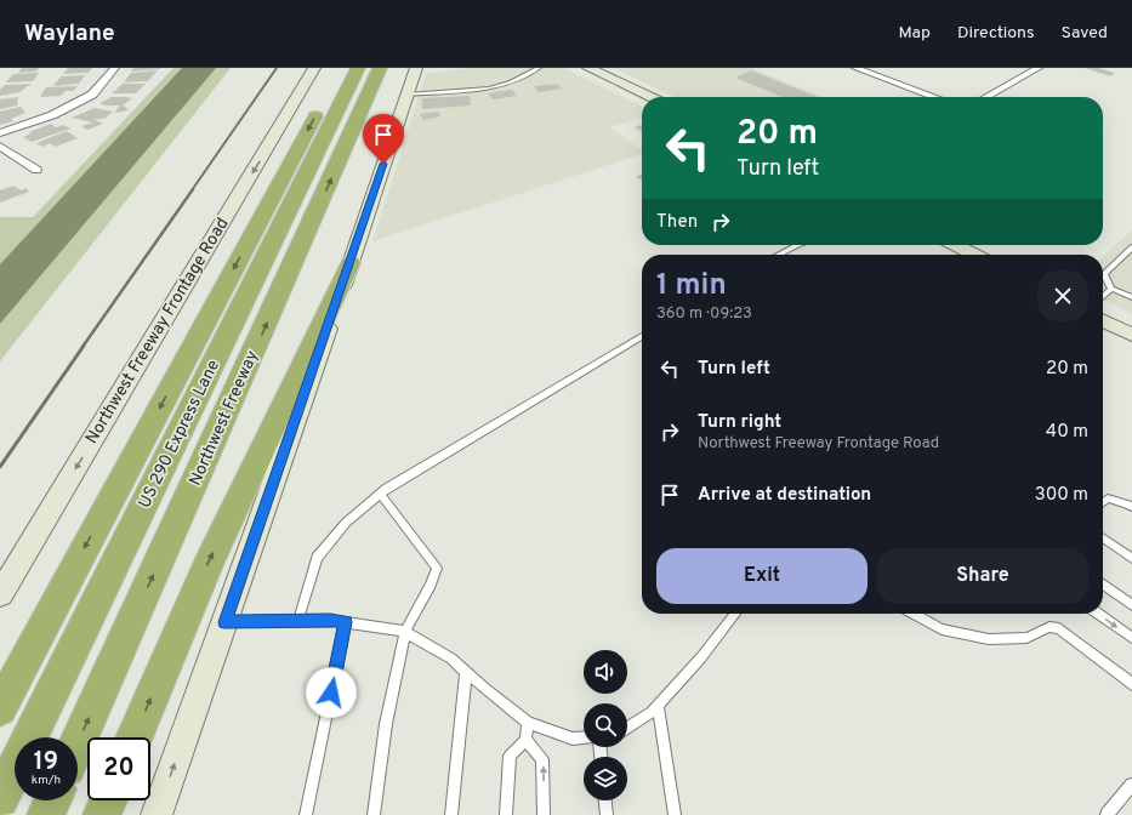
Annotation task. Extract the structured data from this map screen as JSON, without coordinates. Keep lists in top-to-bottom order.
{
  "streets": {
    "highway": ["Northwest Freeway", "US 290 Express Lane"],
    "main road": ["Northwest Freeway Frontage Road"]
  },
  "page": {
    "header": "Waylane",
    "nav": ["Map", "Directions", "Saved"],
    "turn": ["20 m", "Turn left"],
    "then": "Then",
    "heading": ["1 min", "360 m · 09:23"],
    "list": [
      {
        "name": "Turn left",
        "value": "20 m"
      },
      {
        "name": "Turn right",
        "note": "Northwest Freeway Frontage Road",
        "value": "40 m"
      },
      {
        "name": "Arrive at destination",
        "value": "300 m"
      }
    ],
    "buttons": ["Exit", "Share"],
    "speed": "19 km/h",
    "limit": "20"
  }
}
